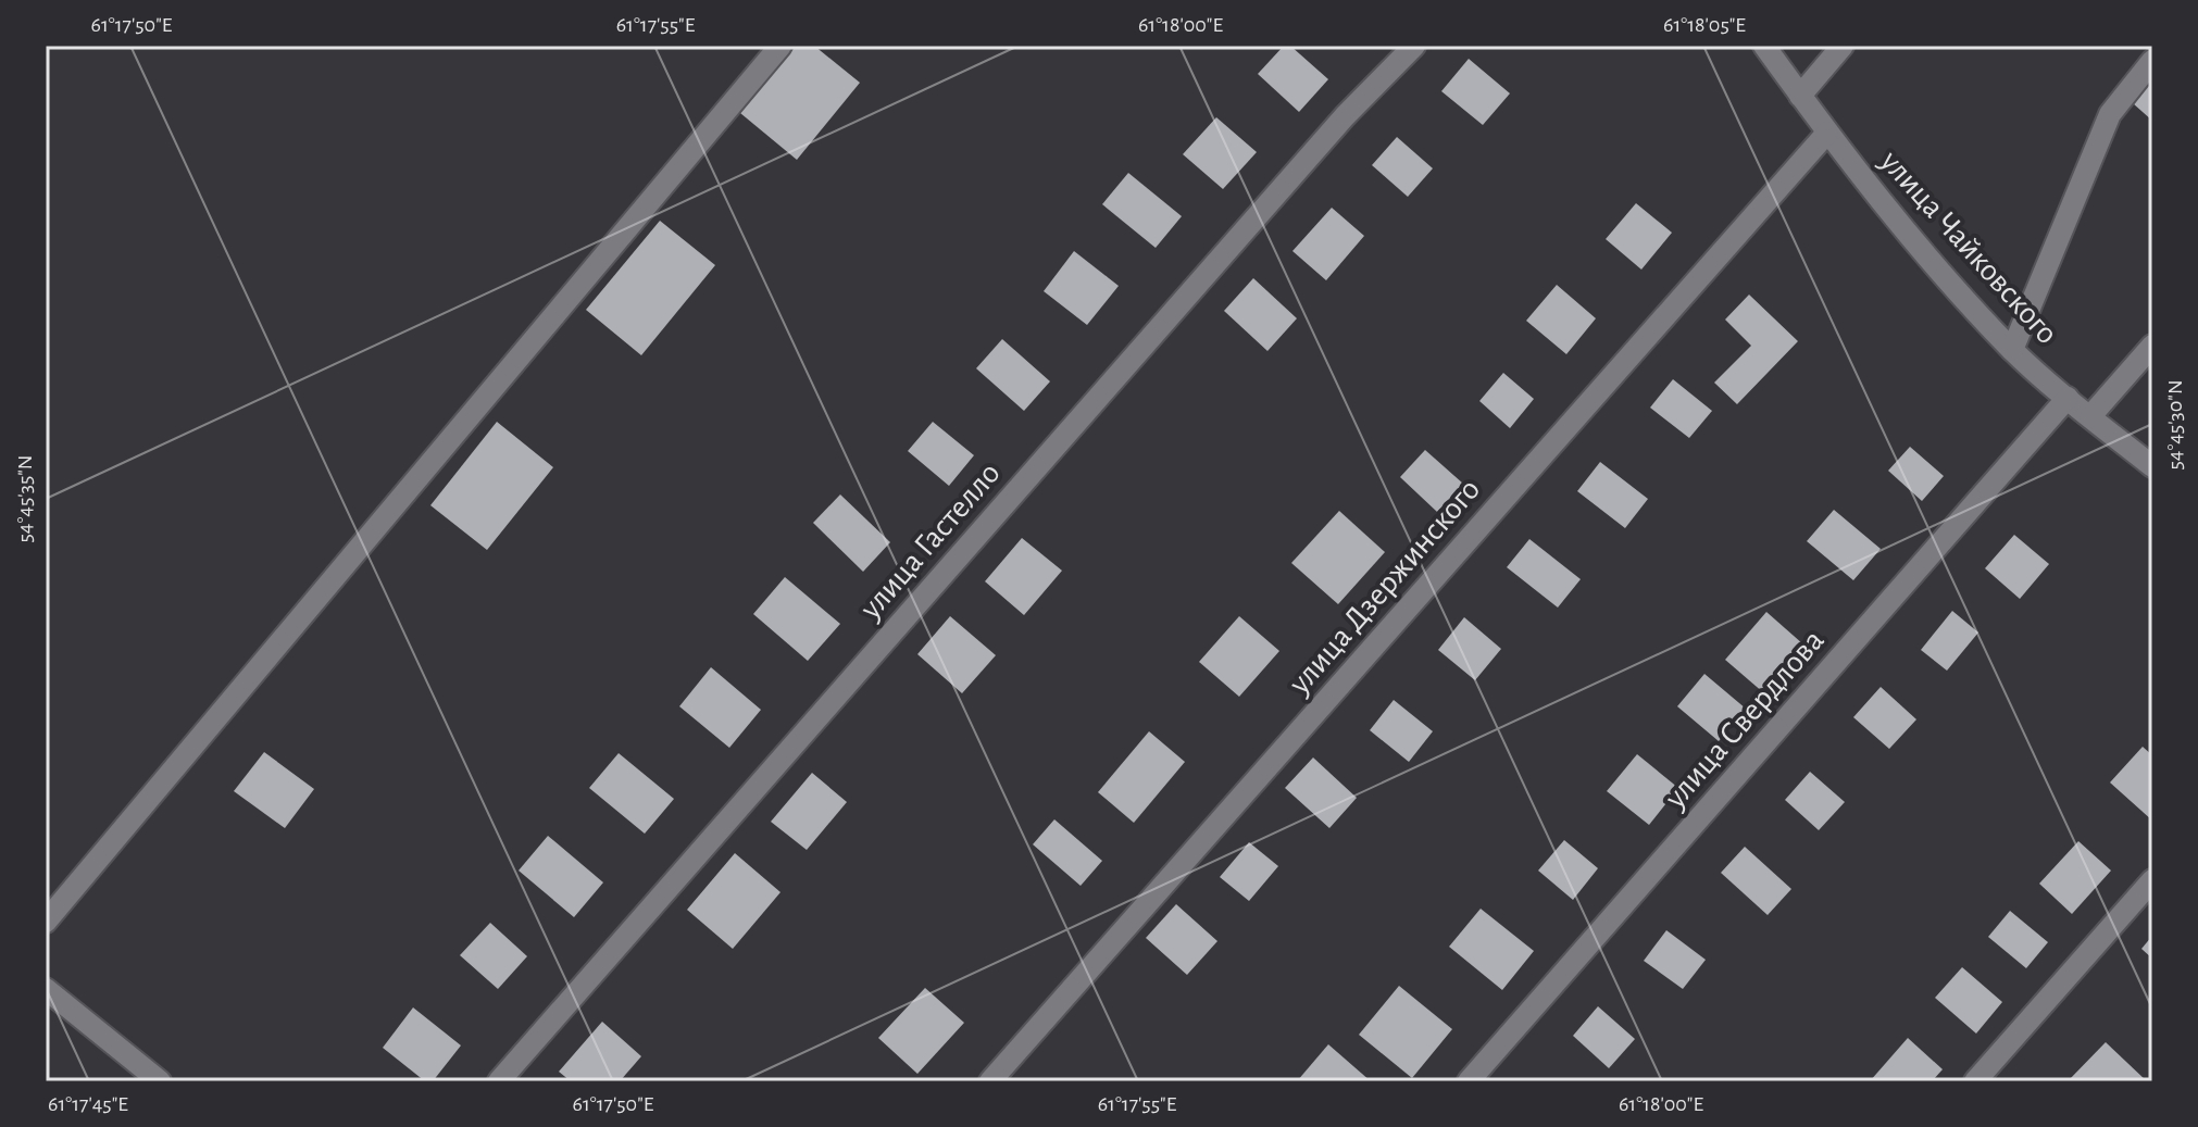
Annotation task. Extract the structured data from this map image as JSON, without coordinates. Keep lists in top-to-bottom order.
{
  "streets": {
    "street": [
      "улица Чайковского",
      "улица Гастелло",
      "улица Дзержинского",
      "улица Свердлова"
    ]
  },
  "crossings": [
    ["улица Чайковского", "улица Дзержинского"],
    ["улица Чайковского", "улица Свердлова"]
  ],
  "coordinates": [
    "61°17'50\"E",
    "61°17'55\"E",
    "61°18'00\"E",
    "61°18'05\"E",
    "54°45'30\"N",
    "54°45'35\"N",
    "61°17'45\"E"
  ]
}
